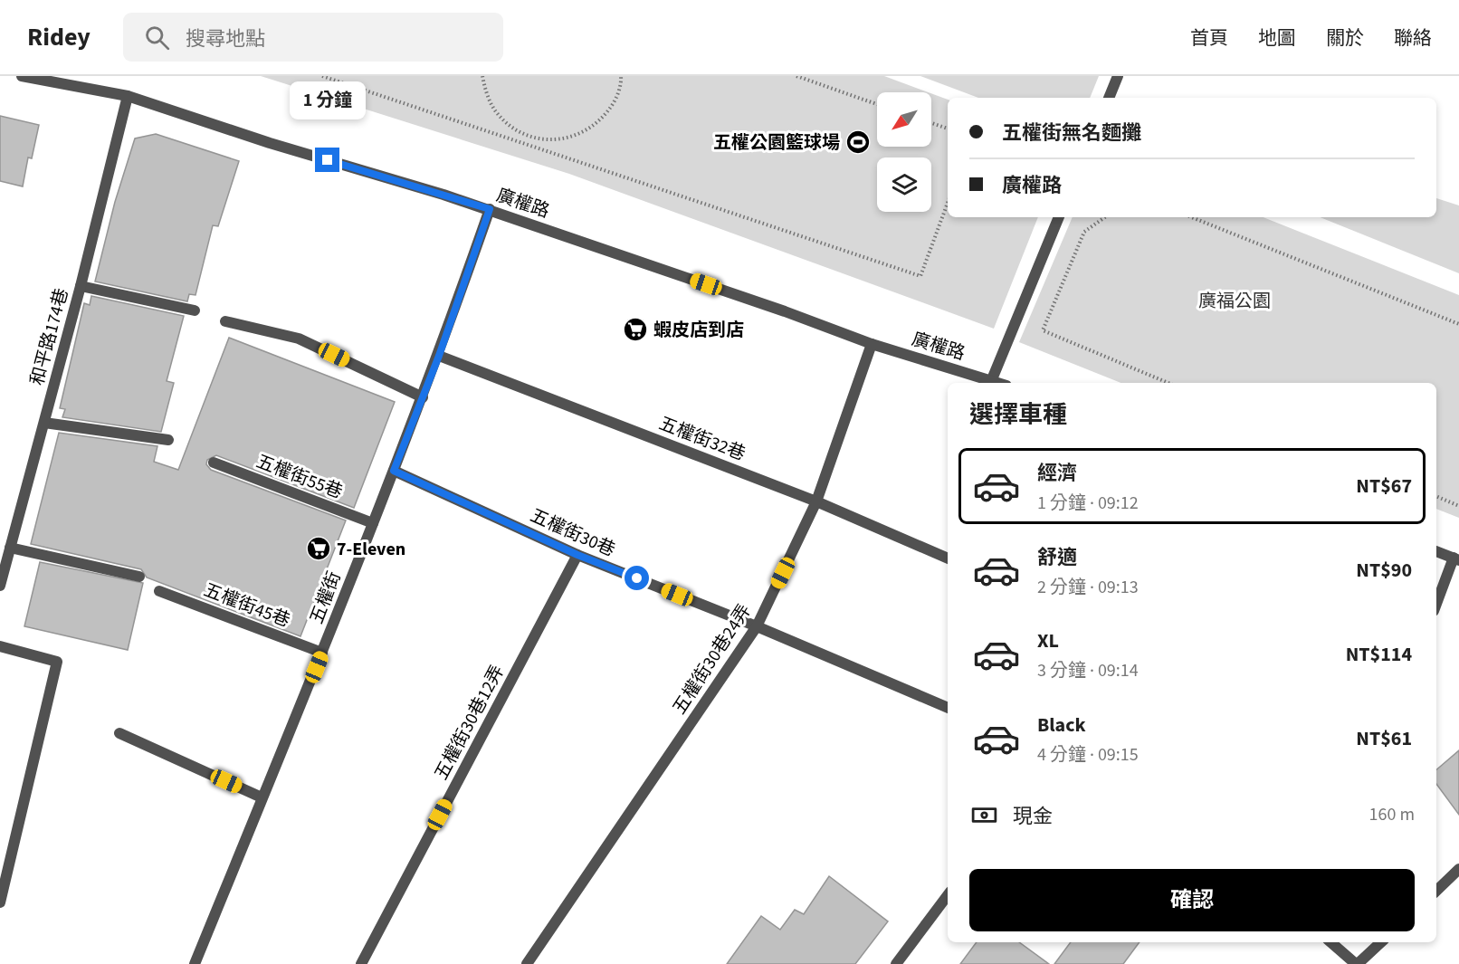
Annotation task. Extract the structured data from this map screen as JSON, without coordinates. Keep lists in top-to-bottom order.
{
  "streets": {
    "street": [
      "廣權路",
      "和平路174巷",
      "五權街32巷",
      "五權街55巷",
      "五權街30巷",
      "五權街",
      "五權街45巷",
      "五權街30巷24弄",
      "五權街30巷12弄"
    ]
  },
  "crossings": [
    ["廣權路", "和平路174巷"],
    ["廣權路", "五權街"],
    ["廣權路", "五權街30巷24弄"],
    ["五權街32巷", "五權街"],
    ["五權街32巷", "五權街30巷24弄"],
    ["五權街55巷", "五權街"],
    ["五權街30巷", "五權街"],
    ["五權街30巷", "五權街30巷24弄"],
    ["五權街30巷", "五權街30巷12弄"],
    ["五權街", "五權街45巷"]
  ],
  "parks": ["廣福公園"],
  "places": {
    "sports": ["五權公園籃球場"],
    "supermarket": ["蝦皮店到店", "7-Eleven"]
  },
  "north": "bottom left",
  "page": {
    "header": "Ridey",
    "search": "搜尋地點",
    "nav": [
      "首頁",
      "地圖",
      "關於",
      "聯絡"
    ],
    "bubble": "1 分鐘",
    "banner": ["五權街無名麵攤", "廣權路"],
    "heading": "選擇車種",
    "list": [
      {
        "name": "經濟",
        "note": "1 分鐘 · 09:12",
        "value": "NT$67"
      },
      {
        "name": "舒適",
        "note": "2 分鐘 · 09:13",
        "value": "NT$90"
      },
      {
        "name": "XL",
        "note": "3 分鐘 · 09:14",
        "value": "NT$114"
      },
      {
        "name": "Black",
        "note": "4 分鐘 · 09:15",
        "value": "NT$61"
      }
    ],
    "pay": ["現金", "160 m"],
    "buttons": "確認"
  }
}
